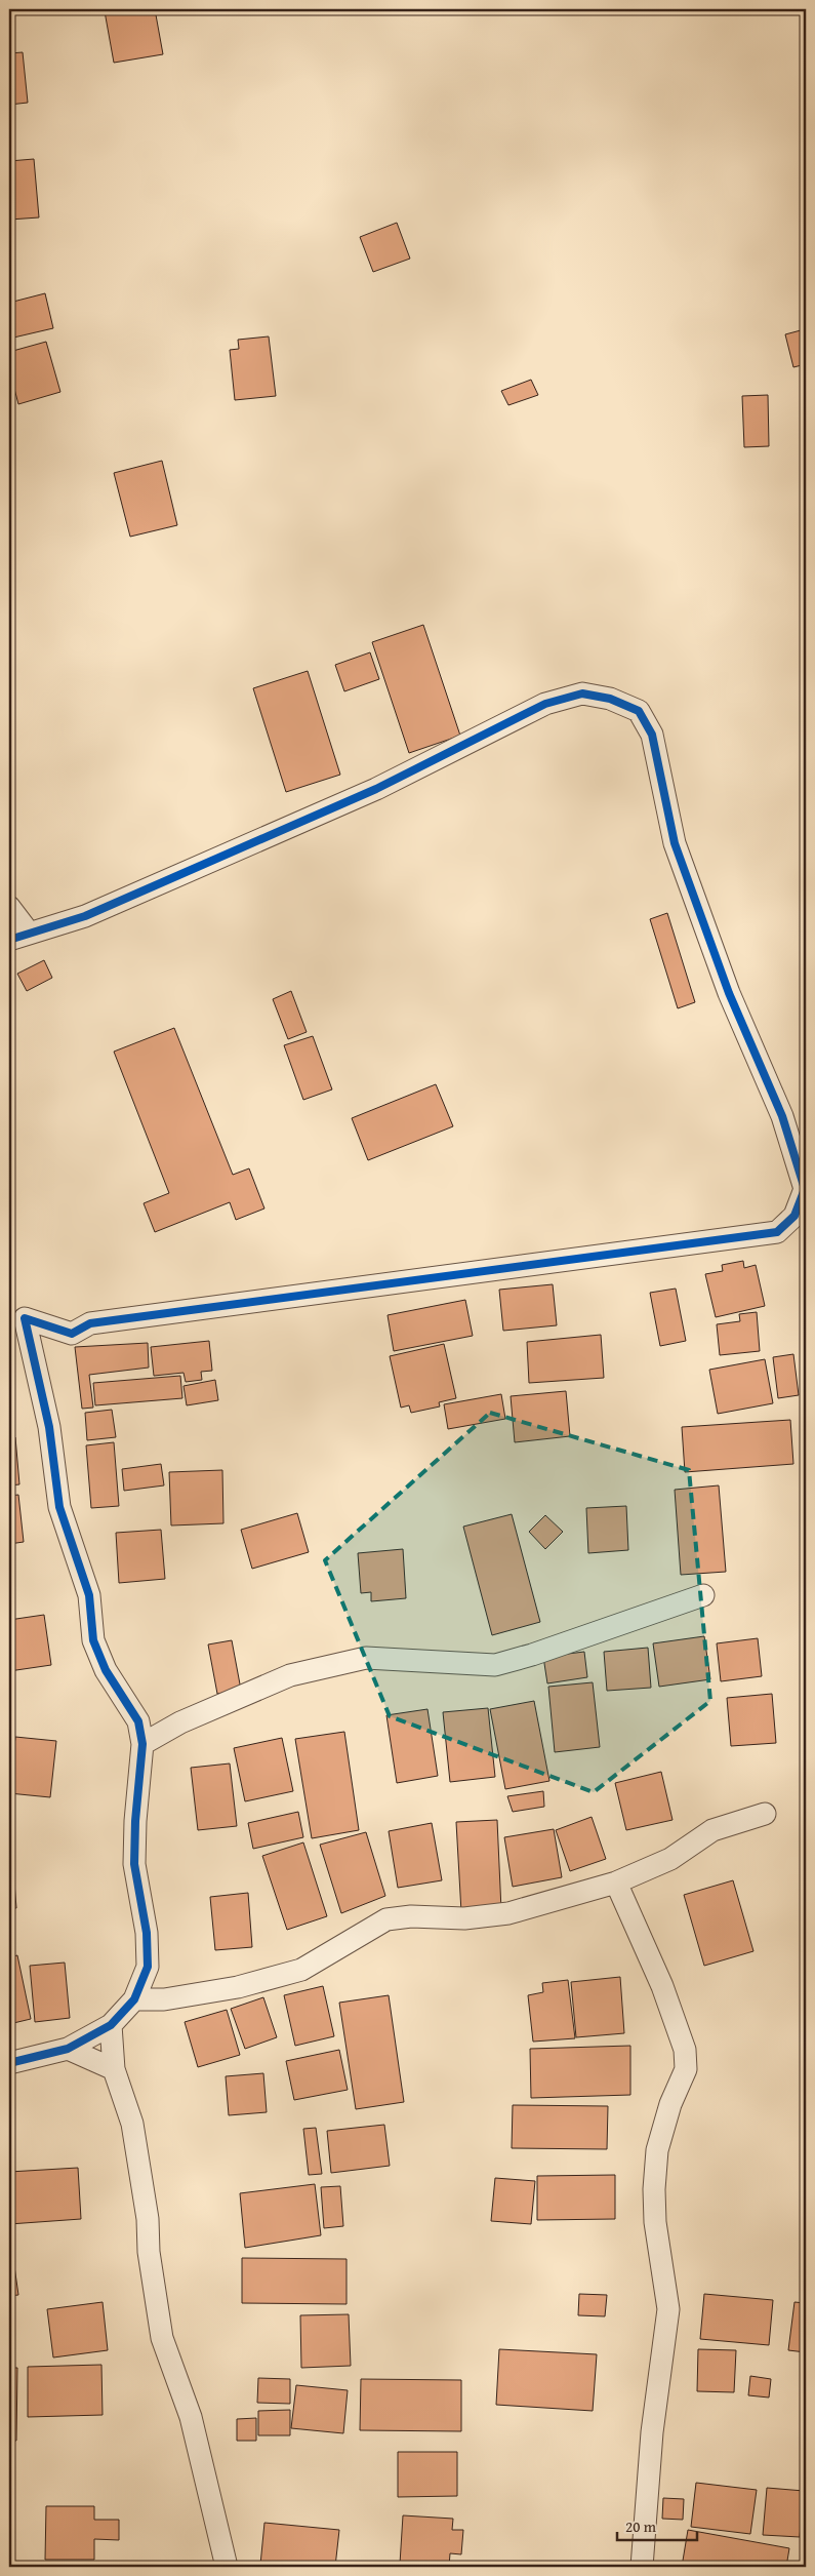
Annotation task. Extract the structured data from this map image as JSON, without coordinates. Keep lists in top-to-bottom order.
{
  "scale_bar": "20 m"
}
